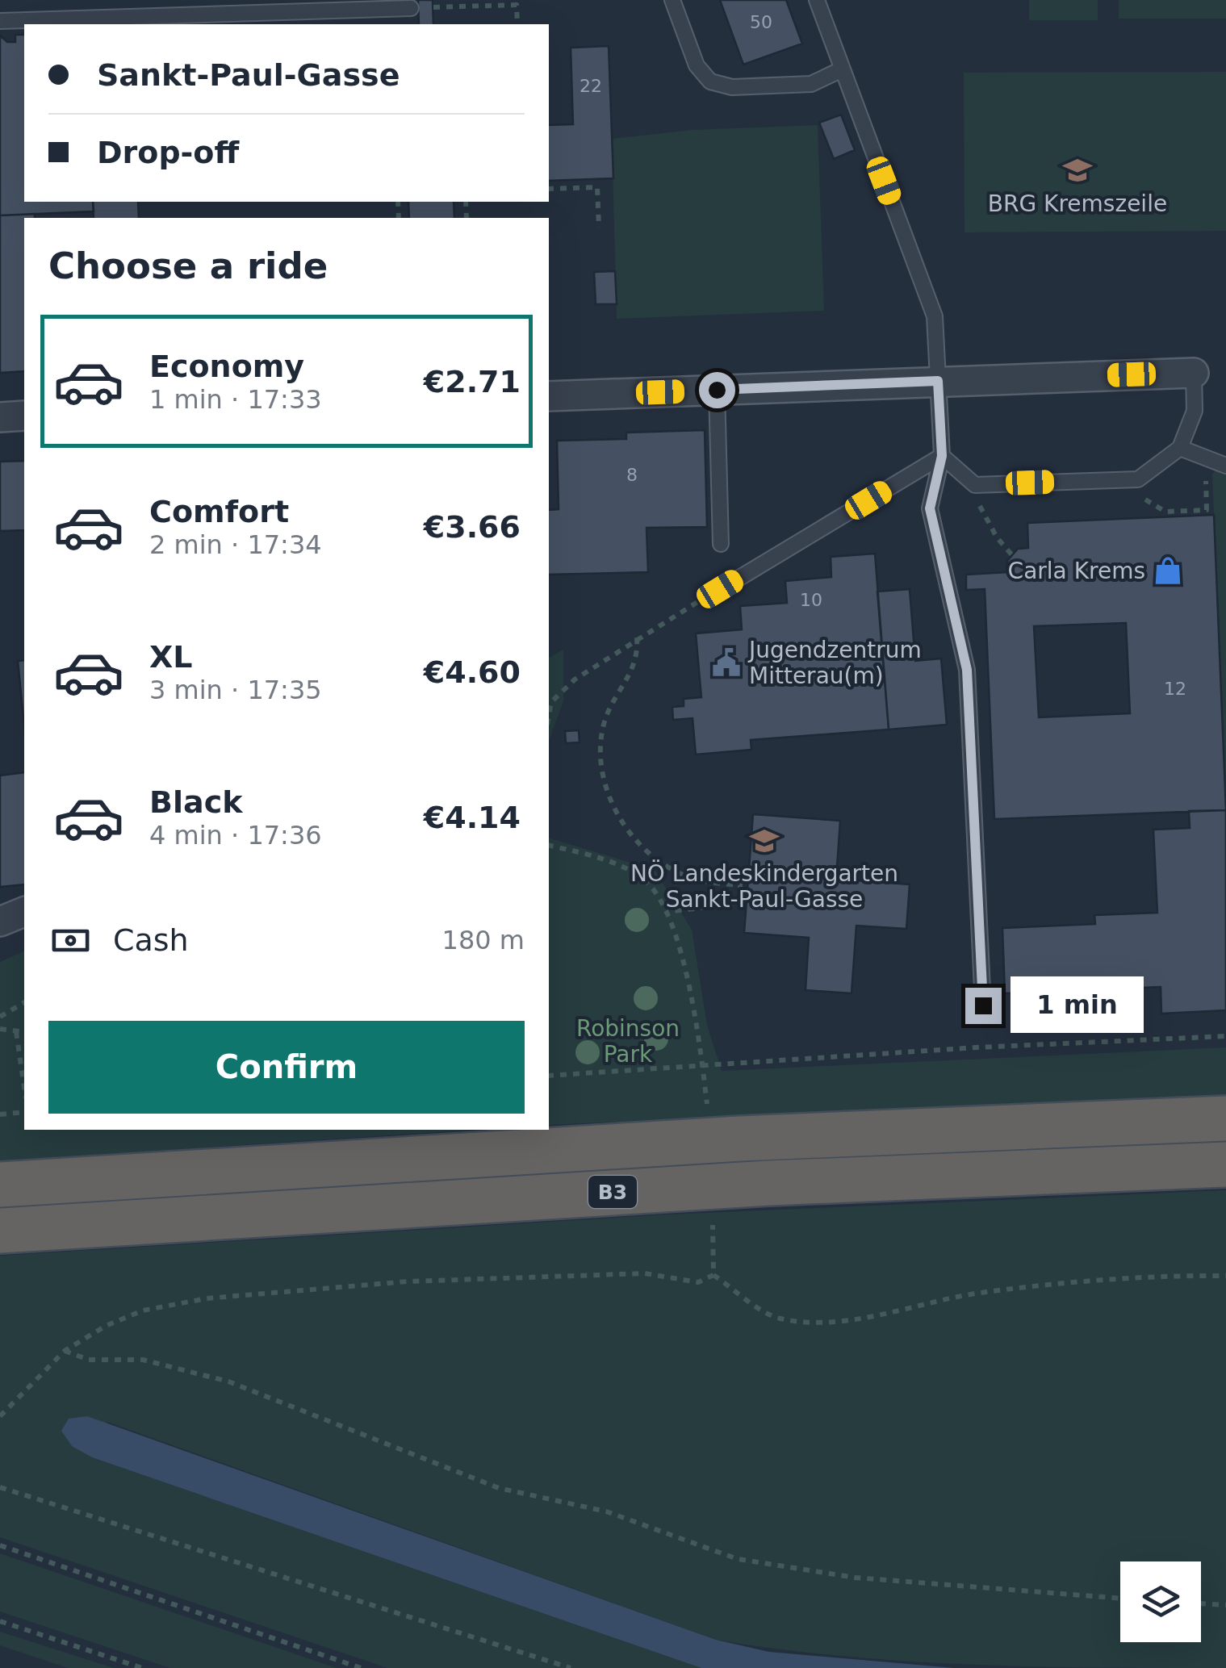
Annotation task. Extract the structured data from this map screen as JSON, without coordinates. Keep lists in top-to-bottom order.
{
  "streets": {
    "highway": ["B3"]
  },
  "parks": ["Robinson Park"],
  "places": {
    "school or university": ["BRG Kremszeile", "NÖ Landeskindergarten Sankt-Paul-Gasse"],
    "shop": ["Carla Krems"],
    "public building": ["Jugendzentrum Mitterau(m)"]
  },
  "house_numbers": [
    "50",
    "22",
    "8",
    "10",
    "12"
  ],
  "page": {
    "banner": ["Sankt-Paul-Gasse", "Drop-off"],
    "heading": "Choose a ride",
    "list": [
      {
        "name": "Economy",
        "note": "1 min · 17:33",
        "value": "€2.71"
      },
      {
        "name": "Comfort",
        "note": "2 min · 17:34",
        "value": "€3.66"
      },
      {
        "name": "XL",
        "note": "3 min · 17:35",
        "value": "€4.60"
      },
      {
        "name": "Black",
        "note": "4 min · 17:36",
        "value": "€4.14"
      }
    ],
    "pay": ["Cash", "180 m"],
    "bubble": "1 min",
    "buttons": "Confirm"
  }
}
